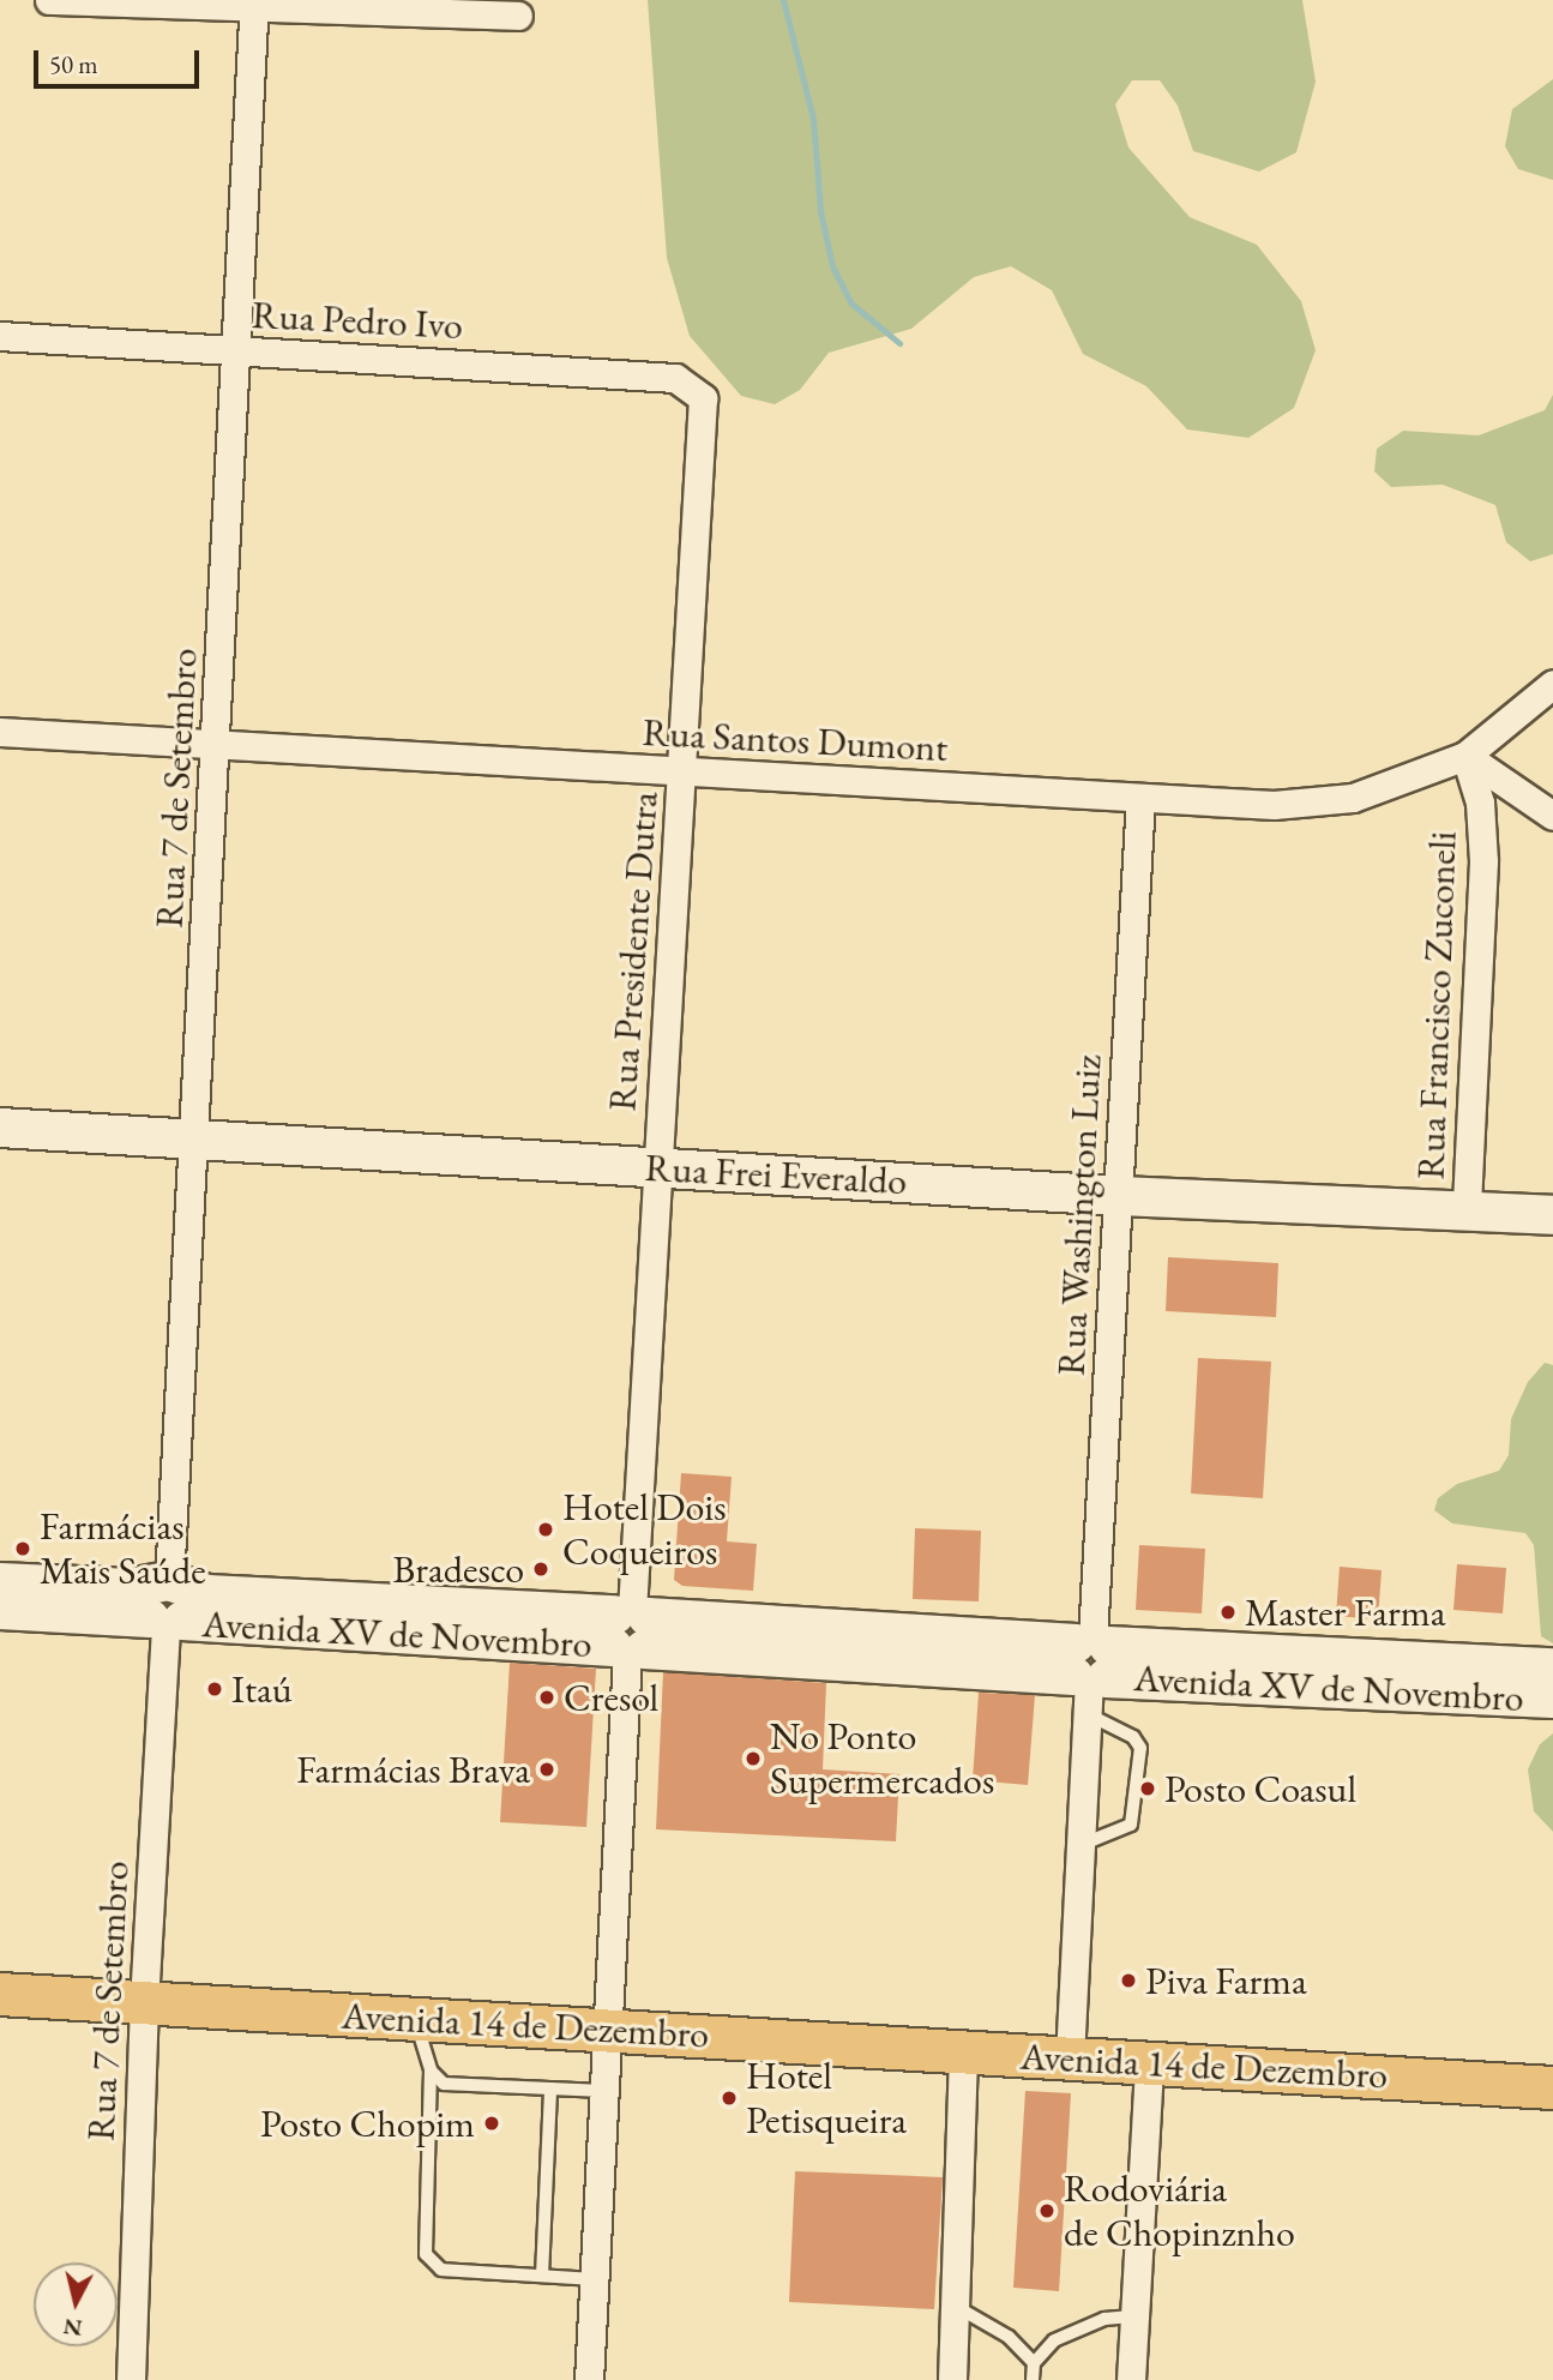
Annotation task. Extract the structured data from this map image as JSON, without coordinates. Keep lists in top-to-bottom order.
{
  "streets": {
    "main road": ["Rua Frei Everaldo", "Avenida XV de Novembro", "Avenida 14 de Dezembro"],
    "street": [
      "Rua Pedro Ivo",
      "Rua Santos Dumont",
      "Rua 7 de Setembro",
      "Rua Presidente Dutra",
      "Rua Francisco Zuconeli",
      "Rua Washington Luiz"
    ]
  },
  "crossings": [
    ["Rua Pedro Ivo", "Rua 7 de Setembro"],
    ["Rua Pedro Ivo", "Rua Presidente Dutra"],
    ["Rua Santos Dumont", "Rua 7 de Setembro"],
    ["Rua Santos Dumont", "Rua Presidente Dutra"],
    ["Rua Santos Dumont", "Rua Francisco Zuconeli"],
    ["Rua Santos Dumont", "Rua Washington Luiz"],
    ["Rua 7 de Setembro", "Rua Frei Everaldo"],
    ["Rua 7 de Setembro", "Avenida XV de Novembro"],
    ["Rua 7 de Setembro", "Avenida 14 de Dezembro"],
    ["Rua Presidente Dutra", "Rua Frei Everaldo"],
    ["Rua Presidente Dutra", "Avenida XV de Novembro"],
    ["Rua Presidente Dutra", "Avenida 14 de Dezembro"],
    ["Rua Francisco Zuconeli", "Rua Frei Everaldo"],
    ["Rua Frei Everaldo", "Rua Washington Luiz"],
    ["Rua Washington Luiz", "Avenida XV de Novembro"],
    ["Rua Washington Luiz", "Avenida 14 de Dezembro"]
  ],
  "places": [
    "Hotel Dois Coqueiros",
    "Farmácias Mais Saúde",
    "Bradesco",
    "Master Farma",
    "Itaú",
    "Cresol",
    "No Ponto Supermercados",
    "Farmácias Brava",
    "Posto Coasul",
    "Piva Farma",
    "Hotel Petisqueira",
    "Posto Chopim",
    "Rodoviária de Chopinznho"
  ],
  "scale_bar": "50 m",
  "north": "bottom"
}
